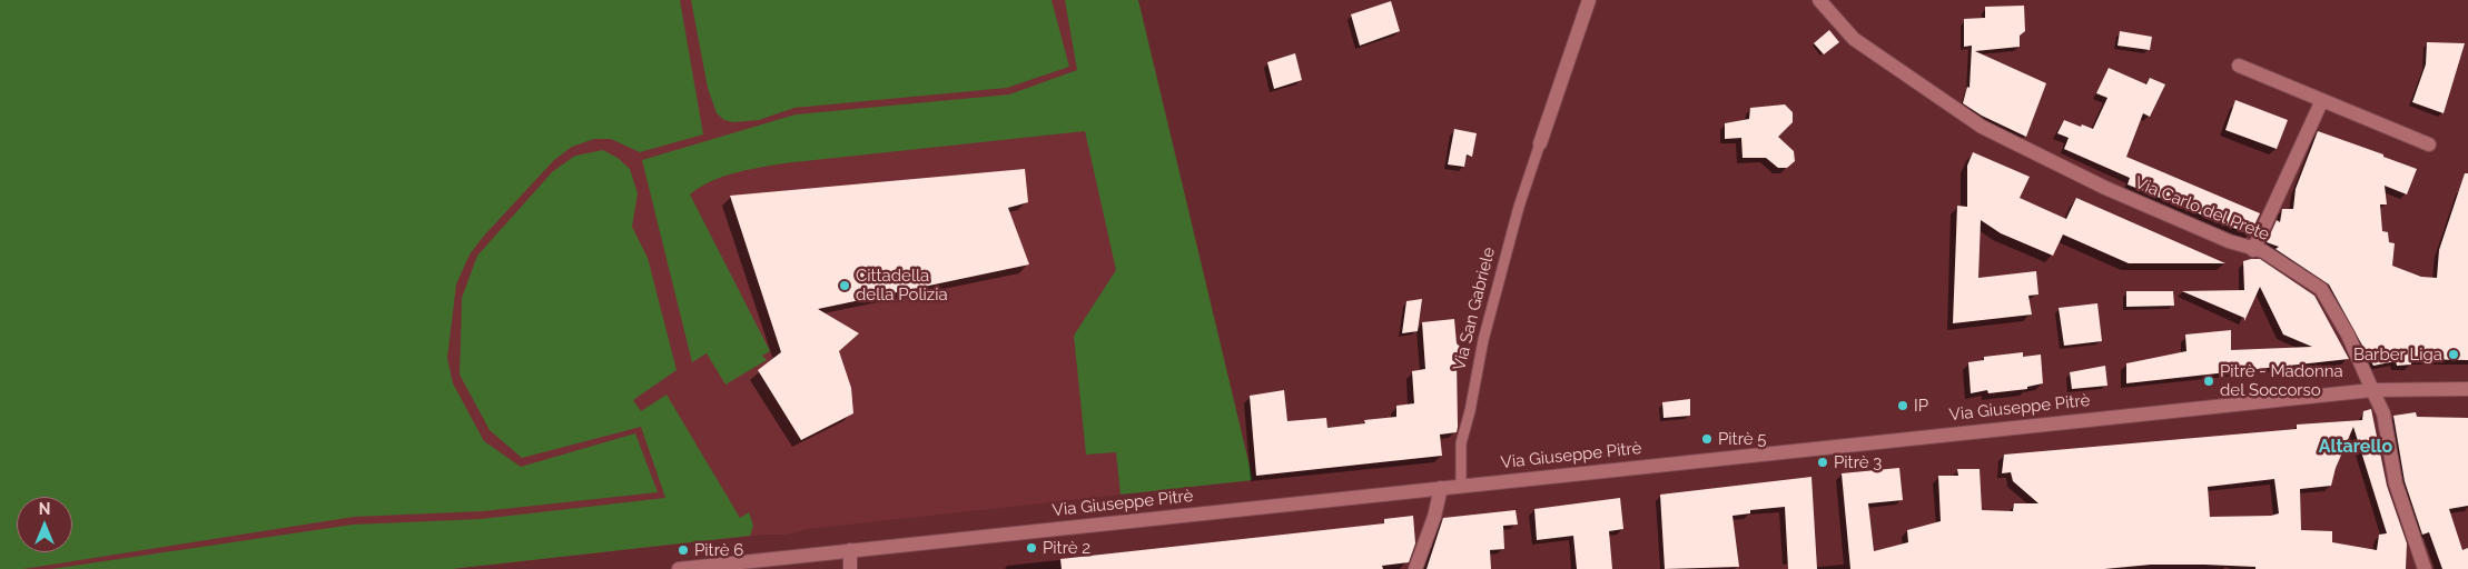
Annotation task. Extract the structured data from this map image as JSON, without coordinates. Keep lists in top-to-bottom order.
{
  "streets": {
    "street": ["Via Carlo del Prete", "Via Giuseppe Pitrè"],
    "lane": ["Via San Gabriele"]
  },
  "crossings": [
    ["Via Carlo del Prete", "Via Giuseppe Pitrè"],
    ["Via San Gabriele", "Via Giuseppe Pitrè"]
  ],
  "districts": ["Altarello"],
  "places": [
    "Cittadella della Polizia",
    "Barber Liga",
    "Pitrè - Madonna del Soccorso",
    "IP",
    "Pitrè 5",
    "Pitrè 3",
    "Pitrè 2",
    "Pitrè 6"
  ],
  "north": "top"
}
